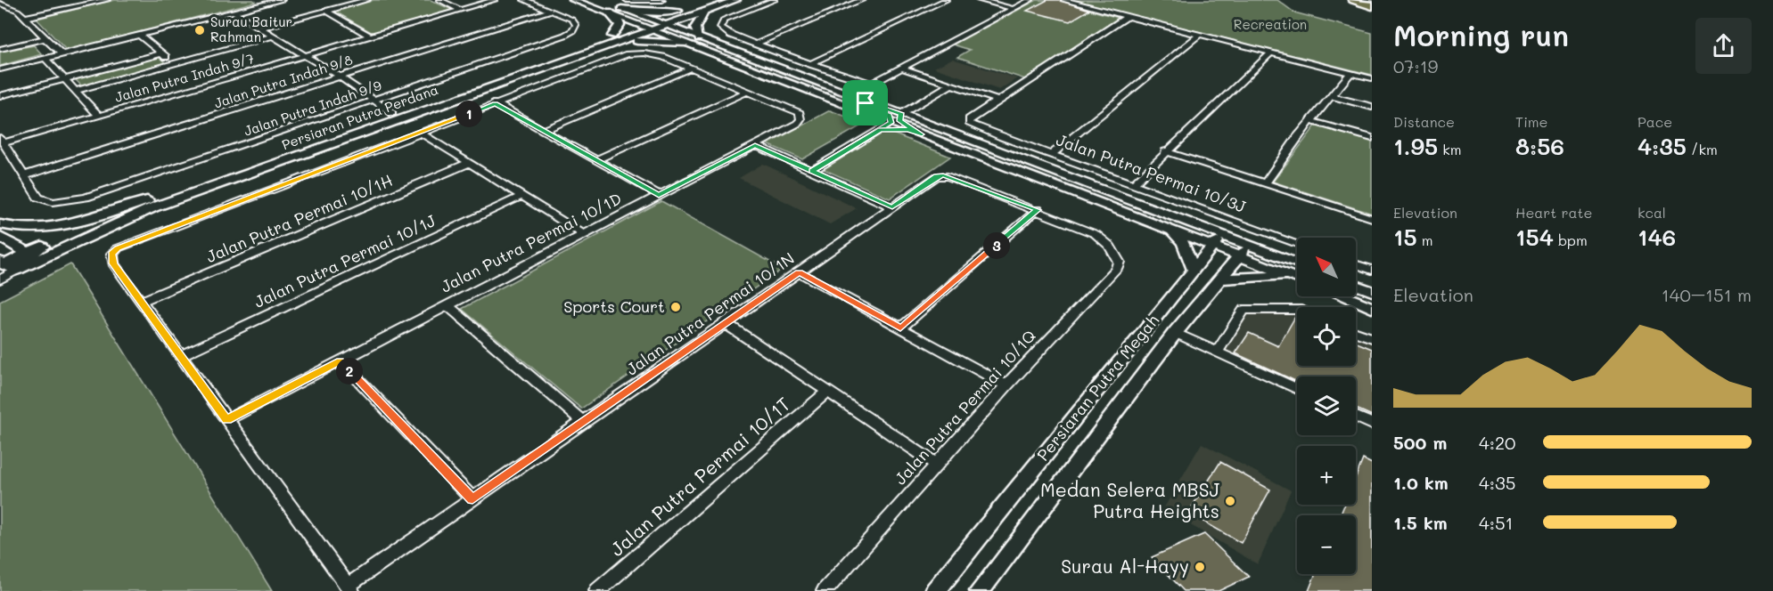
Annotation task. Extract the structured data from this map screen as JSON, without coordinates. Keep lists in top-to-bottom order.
{
  "streets": {
    "main road": ["Persiaran Putra Perdana"],
    "street": [
      "Jalan Putra Indah 9/7",
      "Jalan Putra Indah 9/8",
      "Jalan Putra Indah 9/9",
      "Jalan Putra Permai 10/3J",
      "Jalan Putra Permai 10/1H",
      "Jalan Putra Permai 10/1D",
      "Jalan Putra Permai 10/1J",
      "Jalan Putra Permai 10/1N",
      "Persiaran Putra Megah",
      "Jalan Putra Permai 10/1Q",
      "Jalan Putra Permai 10/1T"
    ]
  },
  "crossings": [
    ["Jalan Putra Indah 9/8", "Jalan Putra Indah 9/9"],
    ["Jalan Putra Permai 10/1N", "Jalan Putra Permai 10/1Q"]
  ],
  "parks": ["Recreation"],
  "places": [
    "Surau Baitur Rahman",
    "Sports Court",
    "Medan Selera MBSJ Putra Heights",
    "Surau Al-Hayy"
  ],
  "north": "top left",
  "page": {
    "heading": ["Morning run", "07:19"],
    "stats": [
      ["Distance", "1.95 km"],
      ["Time", "8:56"],
      ["Pace", "4:35 /km"],
      ["Elevation", "15 m"],
      ["Heart rate", "154 bpm"],
      ["kcal", "146"]
    ],
    "pins": ["1", "3", "2"],
    "map_buttons": ["+", "−"],
    "chart": ["Elevation", "140–151 m"],
    "list": [
      {
        "name": "500 m",
        "note": "4:20"
      },
      {
        "name": "1.0 km",
        "note": "4:35"
      },
      {
        "name": "1.5 km",
        "note": "4:51"
      }
    ]
  }
}
